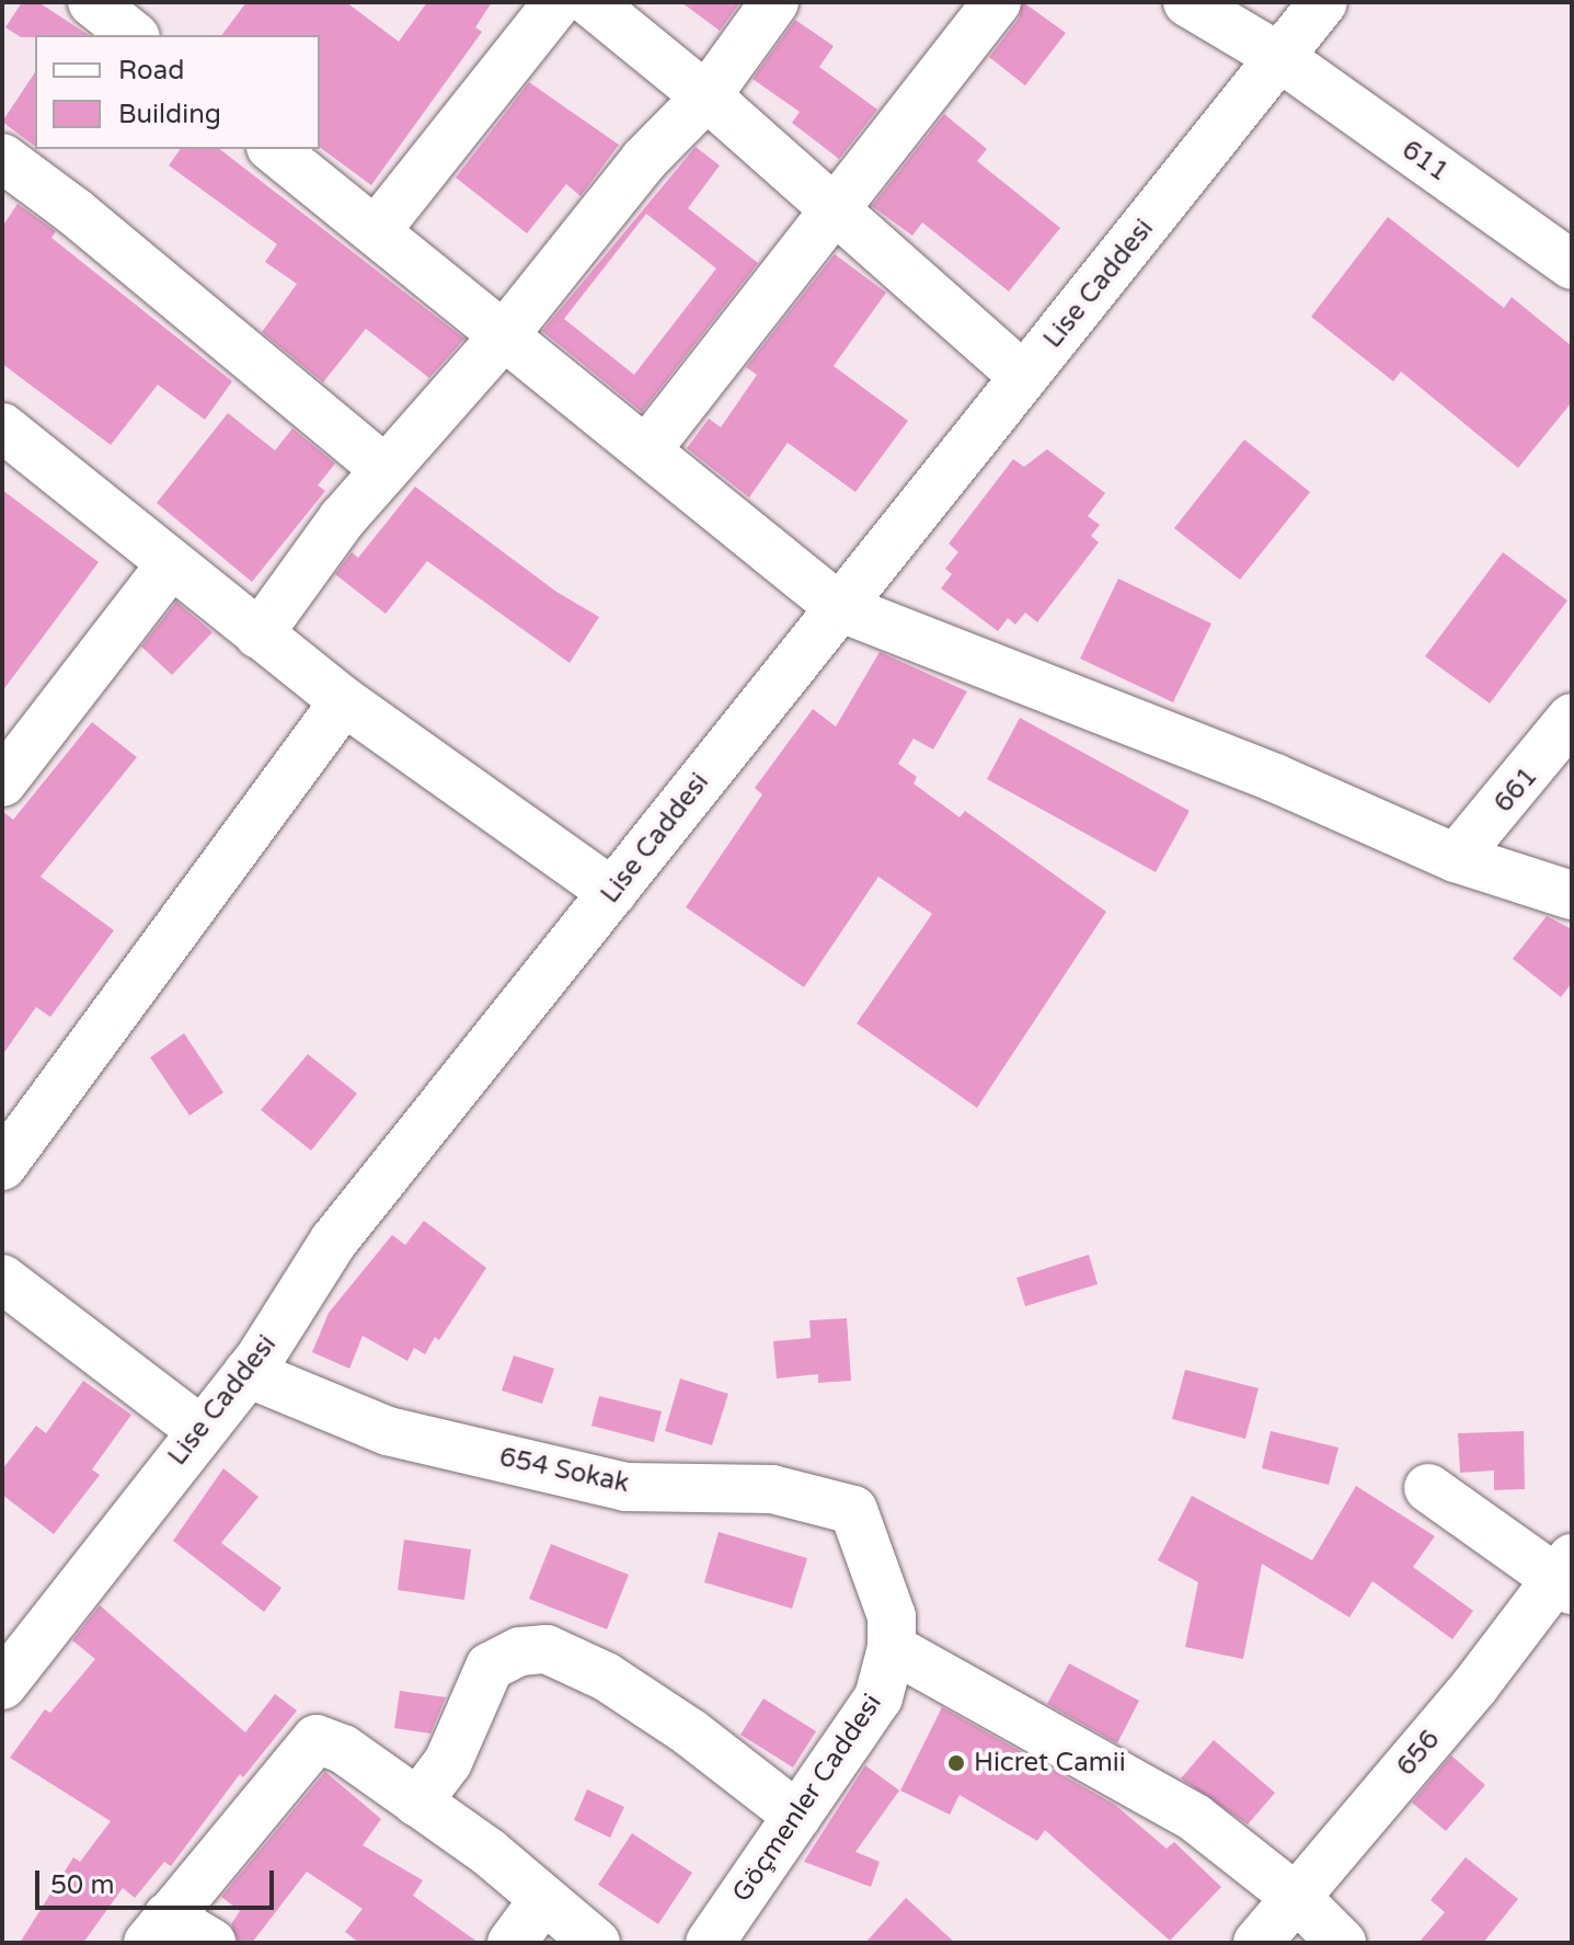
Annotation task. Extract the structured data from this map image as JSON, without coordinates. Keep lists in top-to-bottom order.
{
  "streets": {
    "street": [
      "611",
      "Lise Caddesi",
      "661",
      "654 Sokak",
      "656",
      "Göçmenler Caddesi"
    ]
  },
  "crossings": [
    ["611", "Lise Caddesi"],
    ["Lise Caddesi", "654 Sokak"],
    ["654 Sokak", "Göçmenler Caddesi"]
  ],
  "places": ["Hicret Camii"],
  "legend": ["Road", "Building"],
  "scale_bar": "50 m"
}
